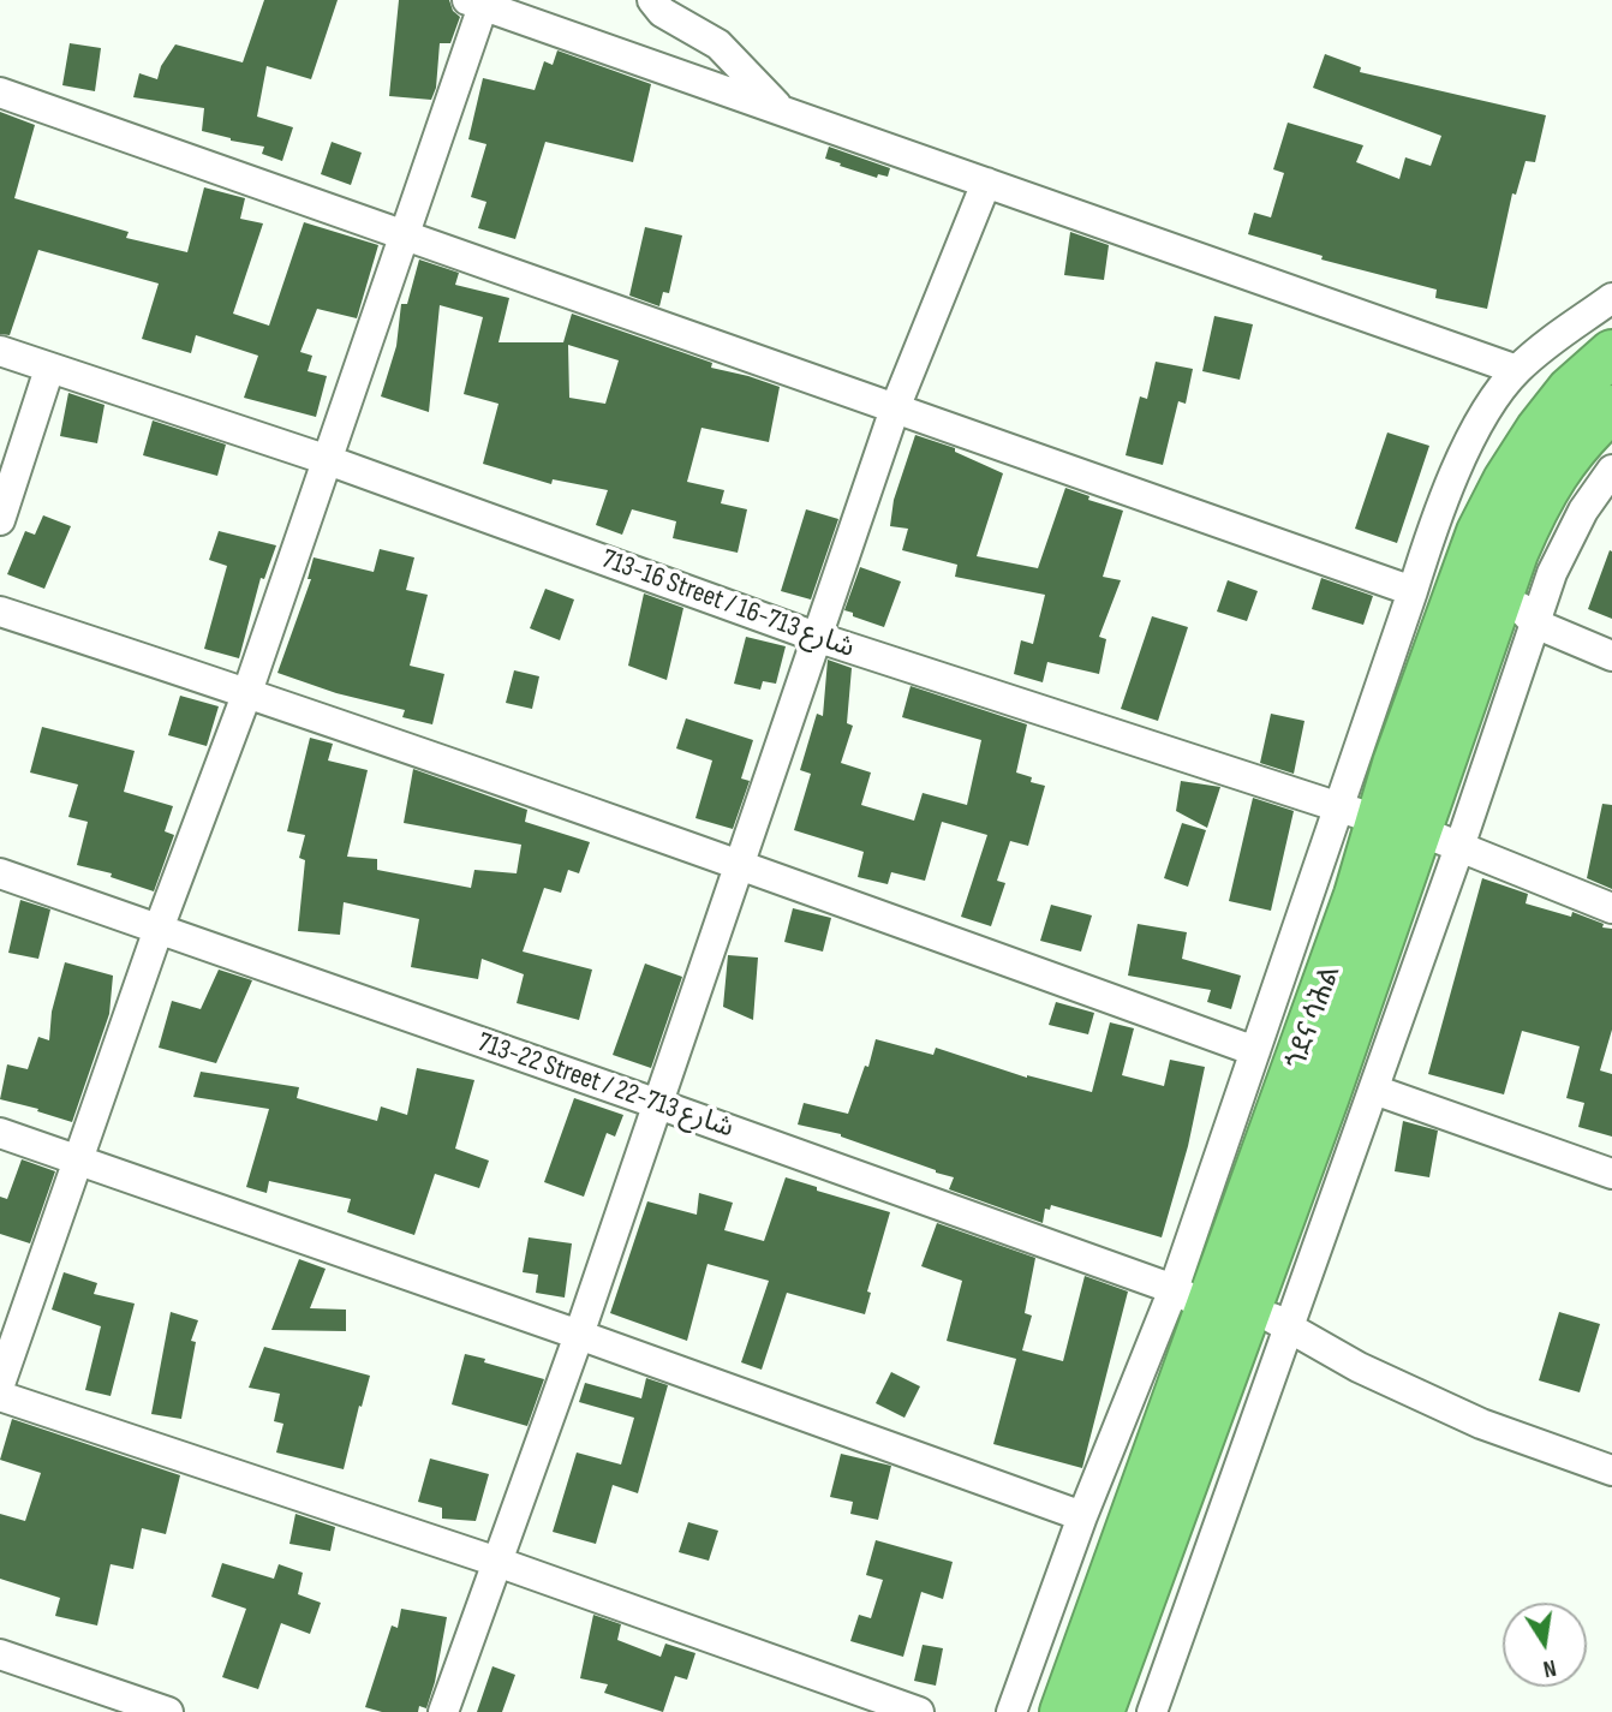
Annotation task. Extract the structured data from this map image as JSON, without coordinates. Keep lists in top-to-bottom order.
{
  "streets": {
    "highway": ["ጎደና ሳሕል"],
    "street": ["713-16 Street / شارع 713-16", "713-22 Street / شارع 713-22"]
  },
  "crossings": [
    ["713-16 Street / شارع 713-16", "ጎደና ሳሕል"],
    ["ጎደና ሳሕል", "713-22 Street / شارع 713-22"]
  ],
  "north": "bottom"
}
